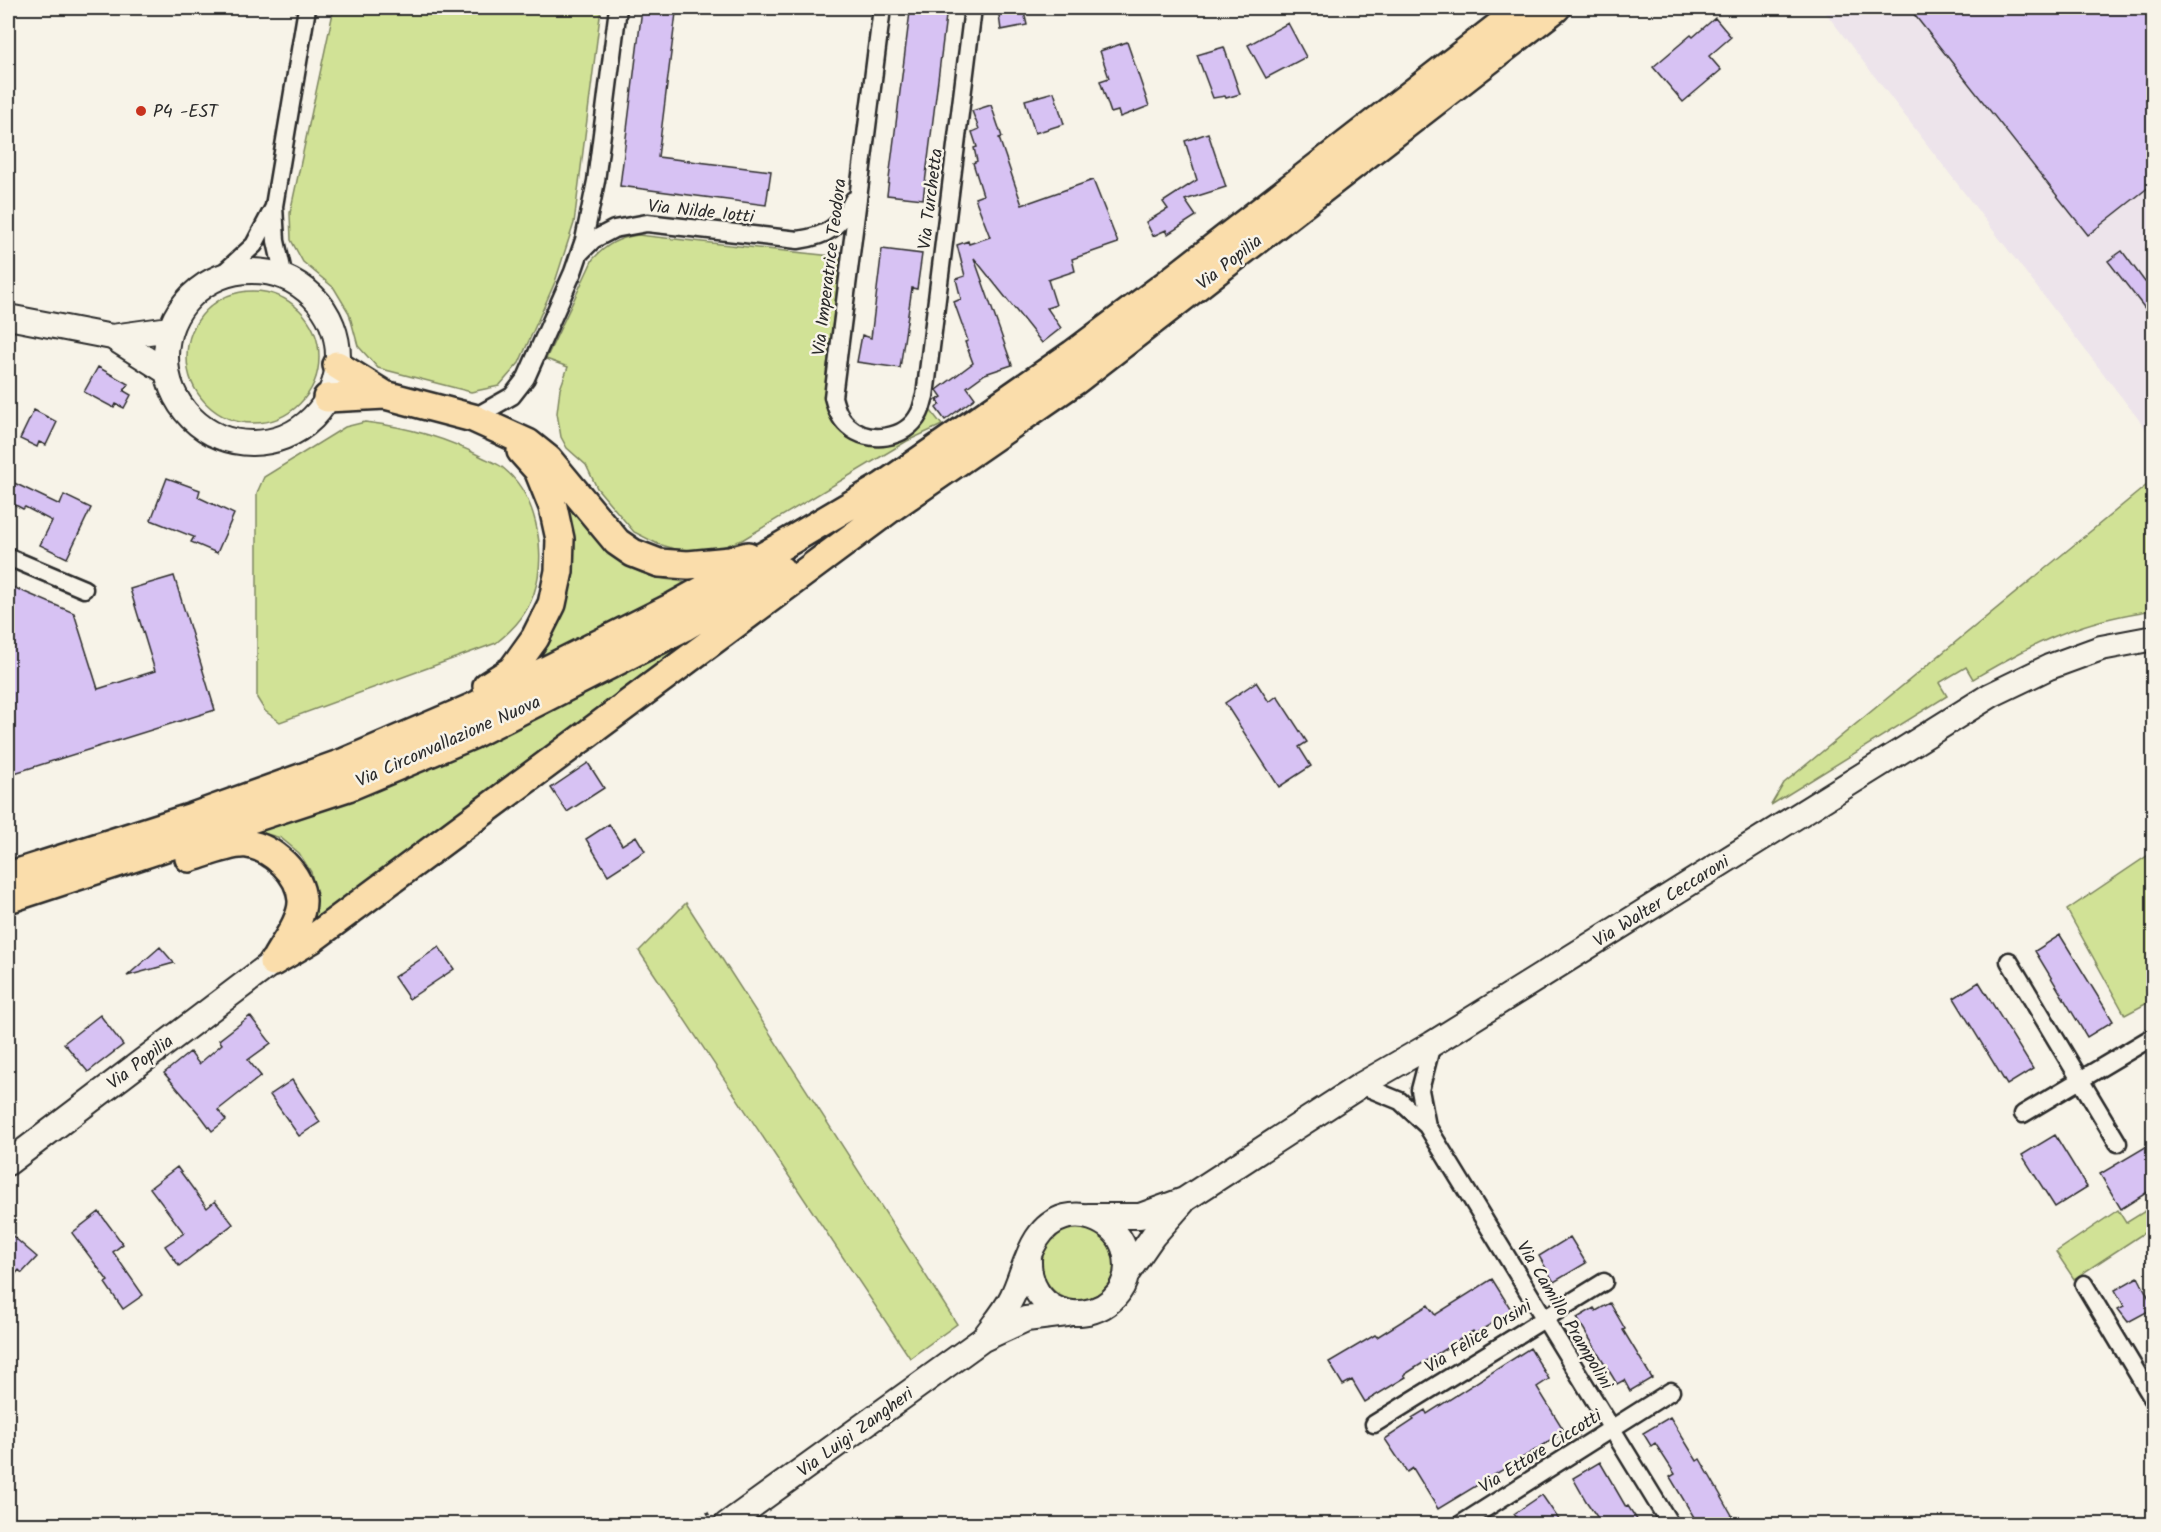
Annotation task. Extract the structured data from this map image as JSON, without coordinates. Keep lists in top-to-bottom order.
{
  "streets": {
    "main road": ["Via Popilia", "Via Circonvallazione Nuova"],
    "street": [
      "Via Turchetta",
      "Via Nilde Iotti",
      "Via Imperatrice Teodora",
      "Via Walter Ceccaroni",
      "Via Camillo Prampolini",
      "Via Felice Orsini",
      "Via Luigi Zangheri",
      "Via Ettore Ciccotti"
    ]
  },
  "crossings": [
    ["Via Turchetta", "Via Imperatrice Teodora"],
    ["Via Nilde Iotti", "Via Imperatrice Teodora"],
    ["Via Popilia", "Via Circonvallazione Nuova"],
    ["Via Walter Ceccaroni", "Via Camillo Prampolini"],
    ["Via Walter Ceccaroni", "Via Luigi Zangheri"],
    ["Via Camillo Prampolini", "Via Felice Orsini"],
    ["Via Camillo Prampolini", "Via Ettore Ciccotti"]
  ],
  "places": ["P4 -EST"]
}
